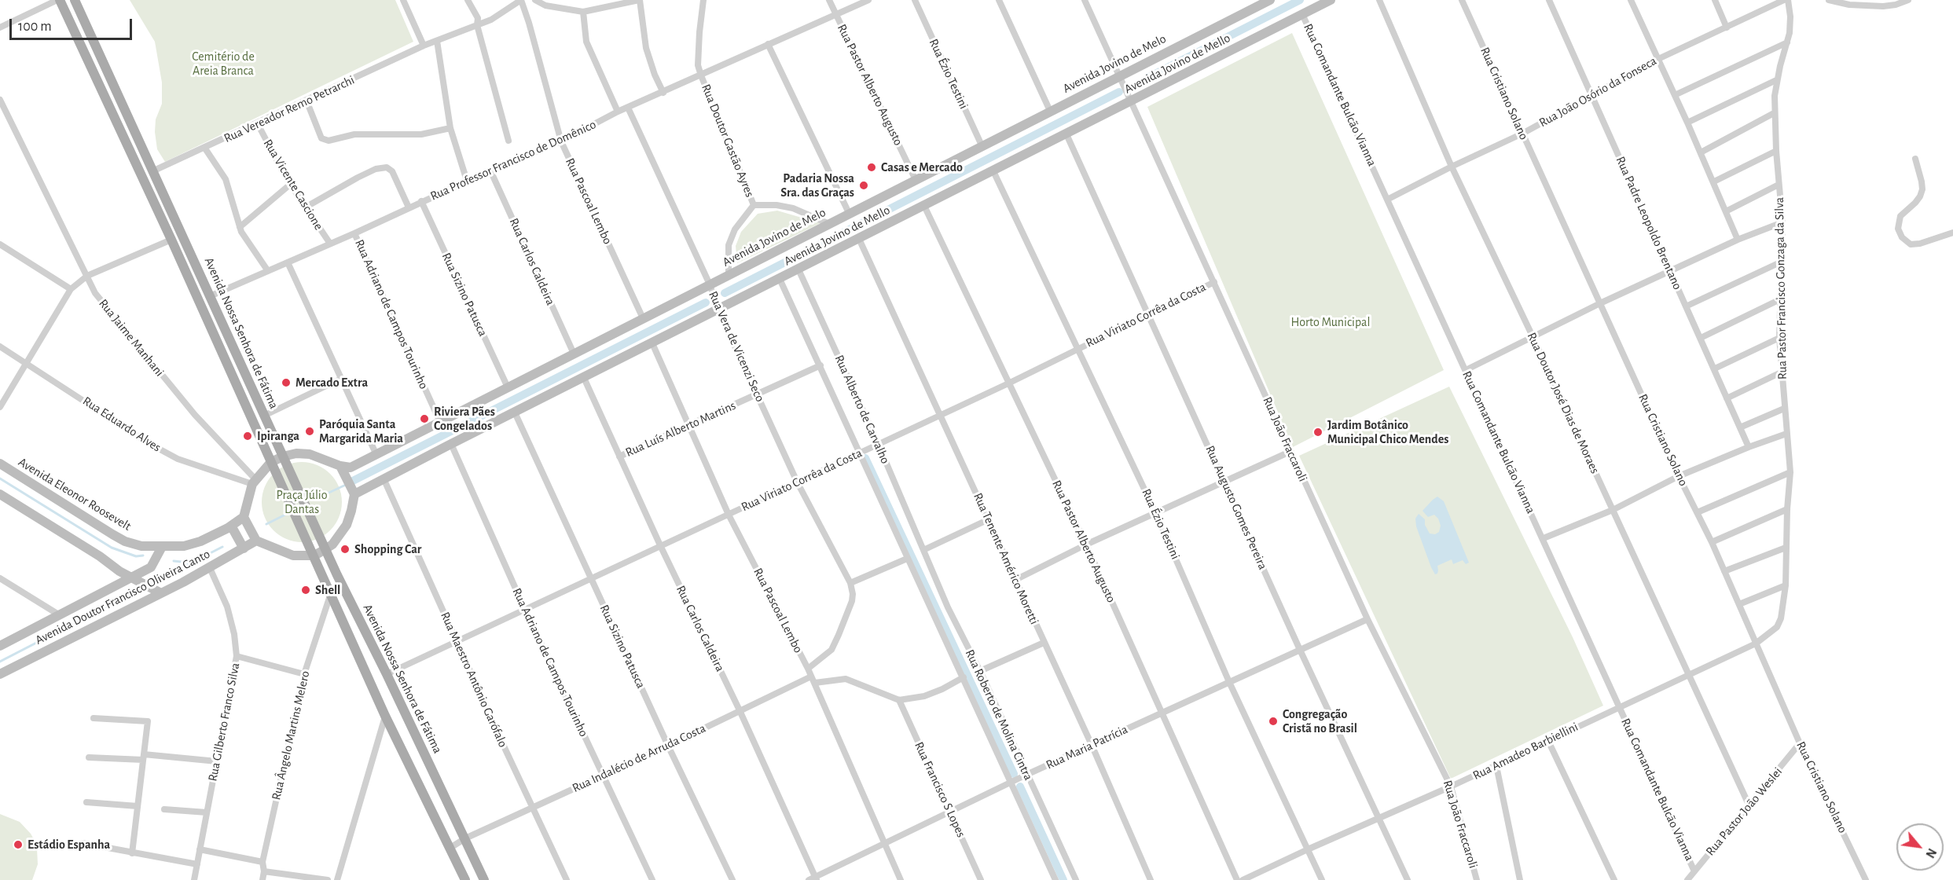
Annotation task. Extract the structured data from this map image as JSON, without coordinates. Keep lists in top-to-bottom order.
{
  "streets": {
    "main road": [
      "Avenida Jovino de Melo",
      "Avenida Jovino de Mello",
      "Avenida Nossa Senhora de Fátima",
      "Avenida Eleonor Roosevelt",
      "Avenida Doutor Francisco Oliveira Canto"
    ],
    "street": [
      "Rua Ézio Testini",
      "Rua Pastor Alberto Augusto",
      "Rua João Osório da Fonseca",
      "Rua Cristiano Solano",
      "Rua Comandante Bulcão Vianna",
      "Rua Vereador Remo Petrarchi",
      "Rua Doutor Gastão Ayres",
      "Rua Professor Francisco de Domênico",
      "Rua Vicente Cascione",
      "Rua Pascoal Lembo",
      "Rua Padre Leopoldo Brentano",
      "Rua Carlos Caldeira",
      "Rua Pastor Francisco Gonzaga da Silva",
      "Rua Sizino Patusca",
      "Rua Adriano de Campos Tourinho",
      "Rua Viriato Corrêa da Costa",
      "Rua Jaime Manhani",
      "Rua Vera de Vicenzi Seco",
      "Rua Doutor José Dias de Moraes",
      "Rua Alberto de Carvalho",
      "Rua Eduardo Alves",
      "Rua Luís Alberto Martins",
      "Rua João Fraccaroli",
      "Rua Augusto Gomes Pereira",
      "Rua Tenente Américo Moretti",
      "Rua Maestro Antônio Garófalo",
      "Rua Roberto de Molina Cintra",
      "Rua Gilberto Franco Silva",
      "Rua Ângelo Martins Melero",
      "Rua Maria Patrícia",
      "Rua Amadeo Barbiellini",
      "Rua Indalécio de Arruda Costa",
      "Rua Francisco S Lopes",
      "Rua Pastor João Weslei"
    ]
  },
  "crossings": [
    ["Avenida Jovino de Melo", "Rua Ézio Testini"],
    ["Avenida Jovino de Melo", "Rua Pastor Alberto Augusto"],
    ["Avenida Jovino de Melo", "Rua Pascoal Lembo"],
    ["Avenida Jovino de Melo", "Rua Carlos Caldeira"],
    ["Avenida Jovino de Melo", "Rua Sizino Patusca"],
    ["Avenida Jovino de Melo", "Rua Adriano de Campos Tourinho"],
    ["Avenida Jovino de Melo", "Rua Vera de Vicenzi Seco"],
    ["Avenida Jovino de Melo", "Rua João Fraccaroli"],
    ["Avenida Jovino de Mello", "Rua Ézio Testini"],
    ["Avenida Jovino de Mello", "Rua Pastor Alberto Augusto"],
    ["Avenida Jovino de Mello", "Rua Comandante Bulcão Vianna"],
    ["Avenida Jovino de Mello", "Rua Pascoal Lembo"],
    ["Avenida Jovino de Mello", "Rua Carlos Caldeira"],
    ["Avenida Jovino de Mello", "Rua Sizino Patusca"],
    ["Avenida Jovino de Mello", "Rua Adriano de Campos Tourinho"],
    ["Avenida Jovino de Mello", "Rua Vera de Vicenzi Seco"],
    ["Avenida Jovino de Mello", "Rua Alberto de Carvalho"],
    ["Avenida Jovino de Mello", "Rua João Fraccaroli"],
    ["Avenida Jovino de Mello", "Rua Augusto Gomes Pereira"],
    ["Avenida Jovino de Mello", "Rua Tenente Américo Moretti"],
    ["Avenida Jovino de Mello", "Rua Maestro Antônio Garófalo"],
    ["Rua Ézio Testini", "Rua Viriato Corrêa da Costa"],
    ["Rua Ézio Testini", "Rua Maria Patrícia"],
    ["Rua Ézio Testini", "Rua Amadeo Barbiellini"],
    ["Rua Pastor Alberto Augusto", "Rua Professor Francisco de Domênico"],
    ["Rua Pastor Alberto Augusto", "Rua Viriato Corrêa da Costa"],
    ["Rua Pastor Alberto Augusto", "Rua Maria Patrícia"],
    ["Rua João Osório da Fonseca", "Rua Cristiano Solano"],
    ["Rua João Osório da Fonseca", "Rua Comandante Bulcão Vianna"],
    ["Rua João Osório da Fonseca", "Rua Padre Leopoldo Brentano"],
    ["Rua João Osório da Fonseca", "Rua Doutor José Dias de Moraes"],
    ["Rua Cristiano Solano", "Rua Amadeo Barbiellini"],
    ["Rua Cristiano Solano", "Rua Pastor João Weslei"],
    ["Rua Comandante Bulcão Vianna", "Rua Amadeo Barbiellini"],
    ["Rua Comandante Bulcão Vianna", "Rua Pastor João Weslei"],
    ["Rua Vereador Remo Petrarchi", "Rua Vicente Cascione"],
    ["Rua Vereador Remo Petrarchi", "Rua Pascoal Lembo"],
    ["Rua Vereador Remo Petrarchi", "Avenida Nossa Senhora de Fátima"],
    ["Rua Doutor Gastão Ayres", "Rua Professor Francisco de Domênico"],
    ["Rua Professor Francisco de Domênico", "Rua Vicente Cascione"],
    ["Rua Professor Francisco de Domênico", "Rua Pascoal Lembo"],
    ["Rua Professor Francisco de Domênico", "Rua Carlos Caldeira"],
    ["Rua Professor Francisco de Domênico", "Rua Sizino Patusca"],
    ["Rua Professor Francisco de Domênico", "Rua Adriano de Campos Tourinho"],
    ["Rua Professor Francisco de Domênico", "Avenida Nossa Senhora de Fátima"],
    ["Rua Professor Francisco de Domênico", "Rua Vera de Vicenzi Seco"],
    ["Rua Pascoal Lembo", "Rua Viriato Corrêa da Costa"],
    ["Rua Pascoal Lembo", "Rua Luís Alberto Martins"],
    ["Rua Pascoal Lembo", "Rua Maria Patrícia"],
    ["Rua Pascoal Lembo", "Rua Indalécio de Arruda Costa"],
    ["Rua Carlos Caldeira", "Rua Viriato Corrêa da Costa"],
    ["Rua Carlos Caldeira", "Rua Luís Alberto Martins"],
    ["Rua Carlos Caldeira", "Rua Maria Patrícia"],
    ["Rua Carlos Caldeira", "Rua Indalécio de Arruda Costa"],
    ["Rua Pastor Francisco Gonzaga da Silva", "Rua Amadeo Barbiellini"],
    ["Rua Sizino Patusca", "Rua Viriato Corrêa da Costa"],
    ["Rua Sizino Patusca", "Rua Indalécio de Arruda Costa"],
    ["Rua Adriano de Campos Tourinho", "Rua Viriato Corrêa da Costa"],
    ["Rua Adriano de Campos Tourinho", "Rua Indalécio de Arruda Costa"],
    ["Rua Viriato Corrêa da Costa", "Avenida Nossa Senhora de Fátima"],
    ["Rua Viriato Corrêa da Costa", "Rua Vera de Vicenzi Seco"],
    ["Rua Viriato Corrêa da Costa", "Rua Alberto de Carvalho"],
    ["Rua Viriato Corrêa da Costa", "Rua João Fraccaroli"],
    ["Rua Viriato Corrêa da Costa", "Rua Augusto Gomes Pereira"],
    ["Rua Viriato Corrêa da Costa", "Rua Tenente Américo Moretti"],
    ["Rua Viriato Corrêa da Costa", "Rua Maestro Antônio Garófalo"],
    ["Avenida Nossa Senhora de Fátima", "Rua Ângelo Martins Melero"],
    ["Avenida Nossa Senhora de Fátima", "Rua Indalécio de Arruda Costa"],
    ["Rua Jaime Manhani", "Rua Eduardo Alves"],
    ["Rua Vera de Vicenzi Seco", "Rua Luís Alberto Martins"],
    ["Rua Doutor José Dias de Moraes", "Rua Amadeo Barbiellini"],
    ["Rua Doutor José Dias de Moraes", "Rua Pastor João Weslei"],
    ["Rua Alberto de Carvalho", "Rua Luís Alberto Martins"],
    ["Rua Alberto de Carvalho", "Rua Roberto de Molina Cintra"],
    ["Rua João Fraccaroli", "Rua Maria Patrícia"],
    ["Rua João Fraccaroli", "Rua Amadeo Barbiellini"],
    ["Avenida Eleonor Roosevelt", "Avenida Doutor Francisco Oliveira Canto"],
    ["Rua Augusto Gomes Pereira", "Rua Maria Patrícia"],
    ["Rua Augusto Gomes Pereira", "Rua Amadeo Barbiellini"],
    ["Rua Tenente Américo Moretti", "Rua Maria Patrícia"],
    ["Avenida Doutor Francisco Oliveira Canto", "Rua Gilberto Franco Silva"],
    ["Rua Maestro Antônio Garófalo", "Rua Indalécio de Arruda Costa"],
    ["Rua Roberto de Molina Cintra", "Rua Maria Patrícia"],
    ["Rua Maria Patrícia", "Rua Francisco S Lopes"]
  ],
  "parks": ["Cemitério de Areia Branca", "Horto Municipal", "Praça Júlio Dantas"],
  "places": [
    "Casas e Mercado",
    "Padaria Nossa Sra. das Graças",
    "Mercado Extra",
    "Riviera Pães Congelados",
    "Paróquia Santa Margarida Maria",
    "Jardim Botânico Municipal Chico Mendes",
    "Ipiranga",
    "Shopping Car",
    "Shell",
    "Congregação Cristã no Brasil",
    "Estádio Espanha"
  ],
  "scale_bar": "100 m",
  "north": "bottom right"
}
